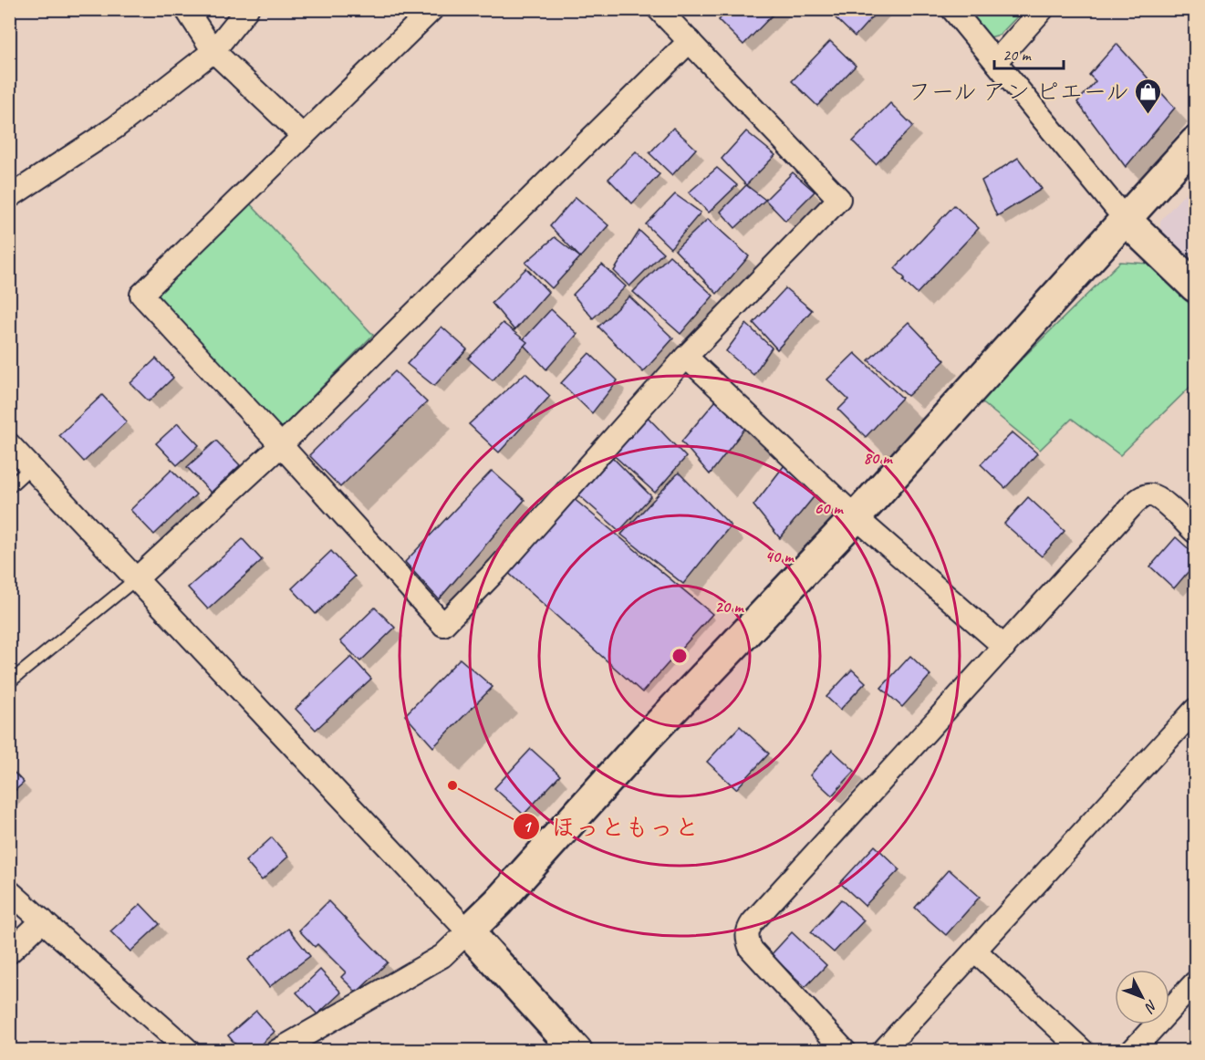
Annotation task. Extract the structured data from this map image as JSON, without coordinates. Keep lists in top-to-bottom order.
{
  "places": {
    "shop": ["フール アン ピエール"],
    "other": ["ほっともっと"]
  },
  "scale_bar": "20 m",
  "north": "bottom right",
  "rings": [
    "80 m",
    "60 m",
    "40 m",
    "20 m"
  ]
}
